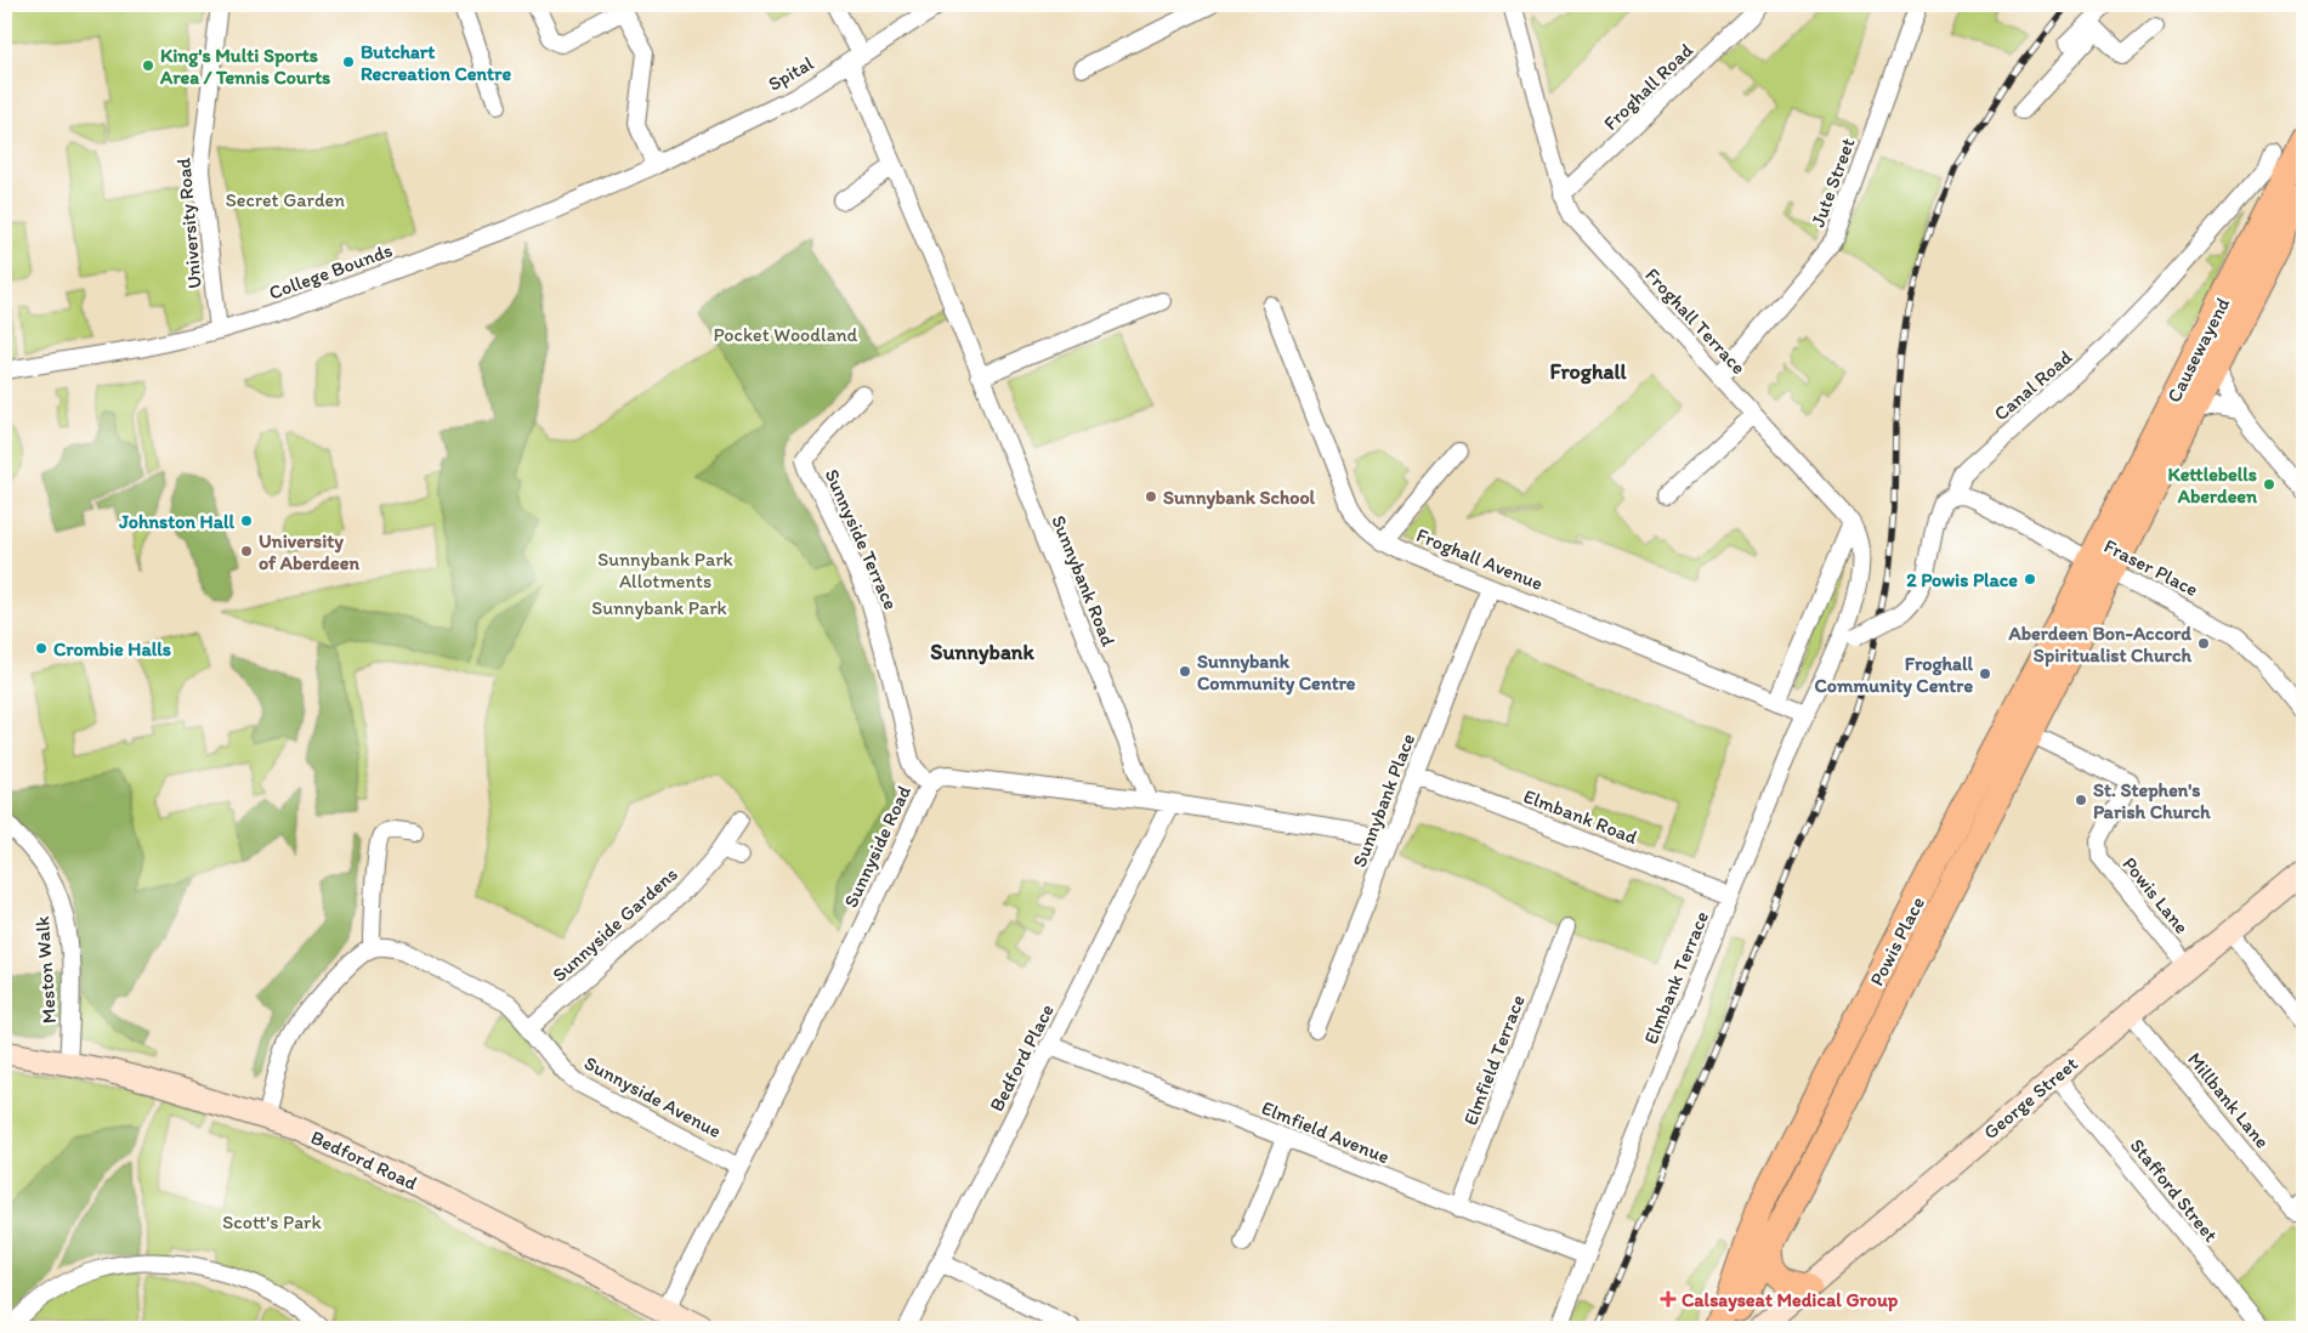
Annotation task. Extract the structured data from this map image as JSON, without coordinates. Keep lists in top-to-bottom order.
{
  "streets": {
    "main road": ["Causewayend", "Powis Place"],
    "street": [
      "Spital",
      "Froghall Road",
      "Jute Street",
      "University Road",
      "College Bounds",
      "Froghall Terrace",
      "Canal Road",
      "Sunnyside Terrace",
      "Froghall Avenue",
      "Fraser Place",
      "Sunnybank Road",
      "Sunnybank Place",
      "Elmbank Road",
      "Sunnyside Road",
      "Powis Lane",
      "Sunnyside Gardens",
      "Meston Walk",
      "Elmbank Terrace",
      "Bedford Place",
      "Elmfield Terrace",
      "Sunnyside Avenue",
      "George Street",
      "Millbank Lane",
      "Elmfield Avenue",
      "Bedford Road",
      "Stafford Street"
    ]
  },
  "crossings": [
    ["Spital", "College Bounds"],
    ["Spital", "Sunnybank Road"],
    ["Froghall Road", "Froghall Terrace"],
    ["Jute Street", "Froghall Terrace"],
    ["University Road", "College Bounds"],
    ["Froghall Terrace", "Canal Road"],
    ["Froghall Terrace", "Elmbank Terrace"],
    ["Causewayend", "Fraser Place"],
    ["Causewayend", "Powis Place"],
    ["Canal Road", "Fraser Place"],
    ["Canal Road", "Elmbank Terrace"],
    ["Sunnyside Terrace", "Sunnyside Road"],
    ["Froghall Avenue", "Sunnybank Place"],
    ["Froghall Avenue", "Elmbank Terrace"],
    ["Fraser Place", "Powis Place"],
    ["Sunnybank Road", "Sunnyside Road"],
    ["Sunnybank Place", "Elmbank Road"],
    ["Sunnybank Place", "Sunnyside Road"],
    ["Elmbank Road", "Elmbank Terrace"],
    ["Sunnyside Road", "Bedford Place"],
    ["Sunnyside Road", "Sunnyside Avenue"],
    ["Sunnyside Road", "Bedford Road"],
    ["Powis Lane", "Powis Place"],
    ["Powis Lane", "George Street"],
    ["Sunnyside Gardens", "Sunnyside Avenue"],
    ["Meston Walk", "Bedford Road"],
    ["Elmbank Terrace", "Elmfield Avenue"],
    ["Bedford Place", "Elmfield Avenue"],
    ["Elmfield Terrace", "Elmfield Avenue"],
    ["George Street", "Millbank Lane"],
    ["George Street", "Stafford Street"]
  ],
  "districts": ["Froghall", "Sunnybank"],
  "parks": [
    "Secret Garden",
    "Pocket Woodland",
    "Sunnybank Park Allotments",
    "Sunnybank Park",
    "Scott's Park"
  ],
  "places": {
    "other": [
      "Butchart Recreation Centre",
      "King's Multi Sports Area / Tennis Courts",
      "Kettlebells Aberdeen",
      "Sunnybank School",
      "Johnston Hall",
      "University of Aberdeen",
      "2 Powis Place",
      "Aberdeen Bon-Accord Spiritualist Church",
      "Crombie Halls",
      "Sunnybank Community Centre",
      "Froghall Community Centre",
      "St. Stephen's Parish Church"
    ],
    "health": ["Calsayseat Medical Group"]
  }
}
